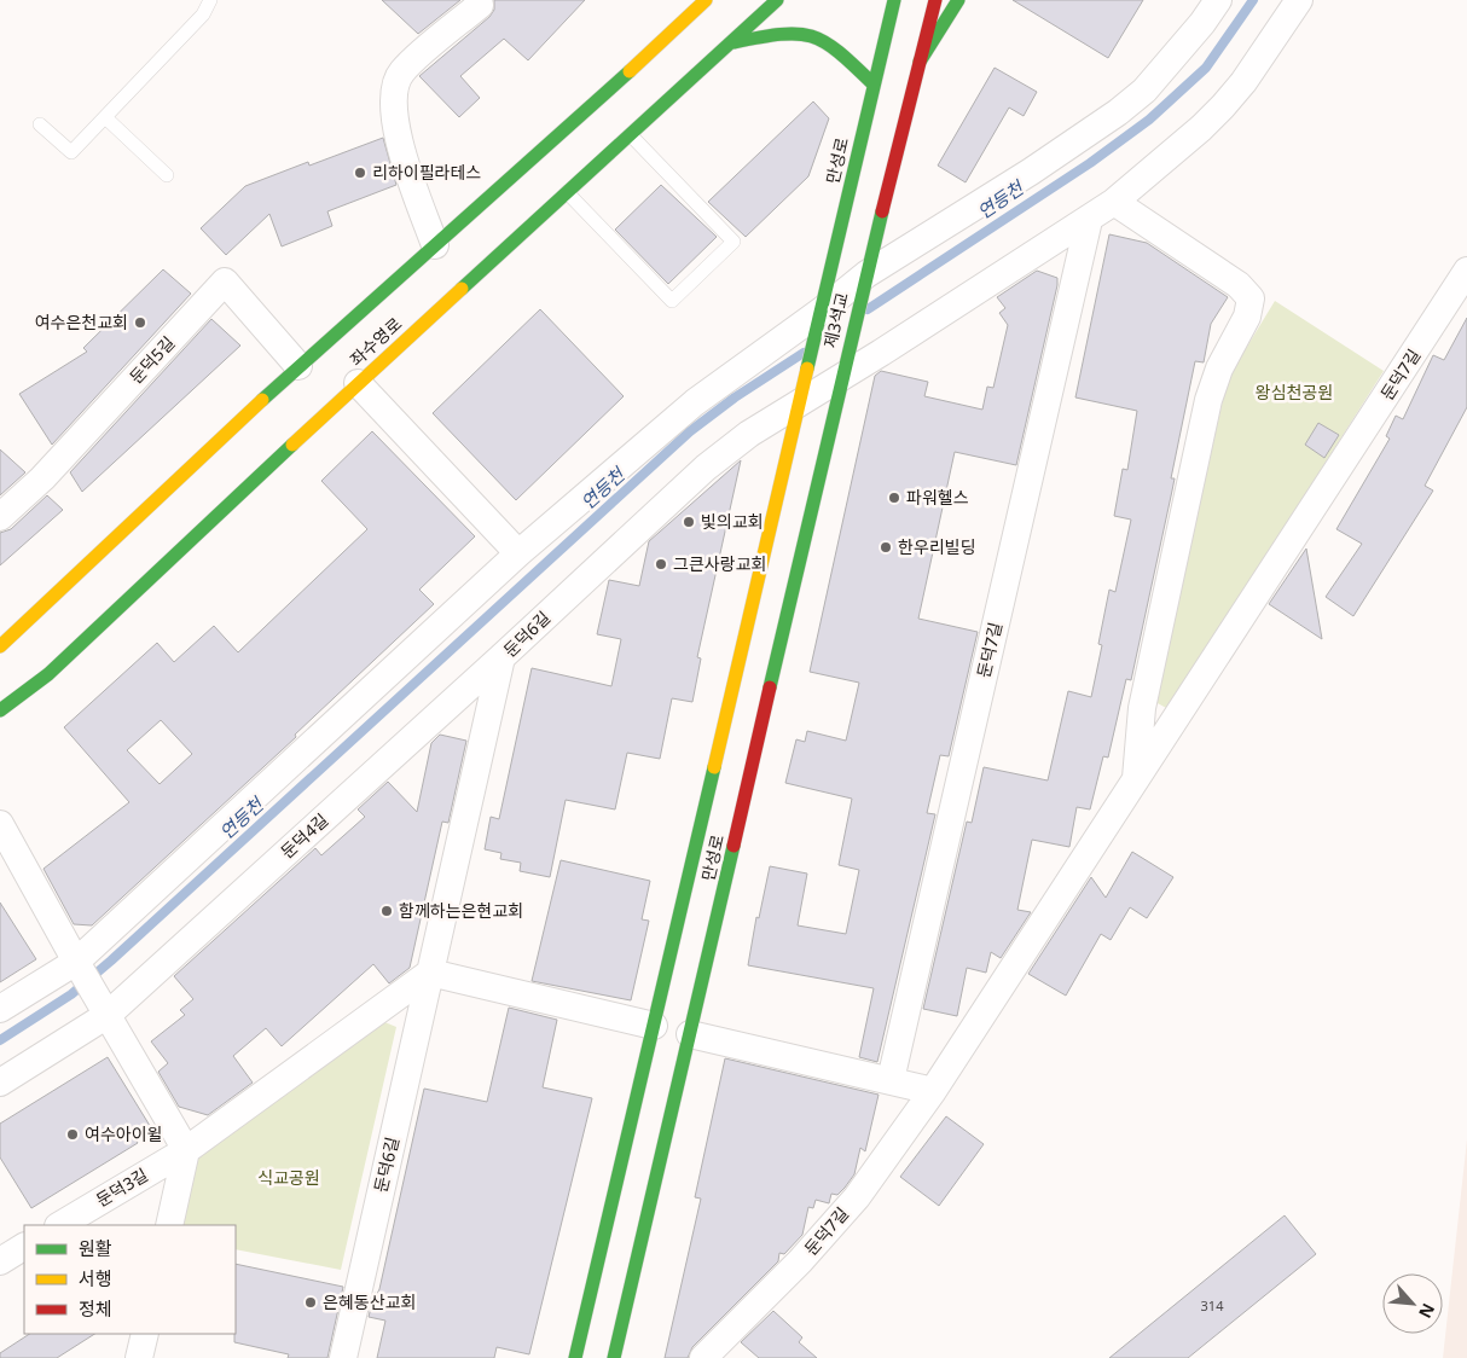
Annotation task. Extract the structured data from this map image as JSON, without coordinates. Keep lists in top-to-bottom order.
{
  "streets": {
    "street": [
      "만성로",
      "제3석교",
      "좌수영로",
      "둔덕5길",
      "둔덕7길",
      "둔덕6길",
      "둔덕4길",
      "둔덕3길"
    ]
  },
  "crossings": [
    ["만성로", "제3석교"],
    ["만성로", "둔덕6길"],
    ["제3석교", "둔덕6길"],
    ["좌수영로", "둔덕5길"],
    ["둔덕6길", "둔덕4길"]
  ],
  "water": ["연등천"],
  "parks": ["왕심천공원", "식교공원"],
  "places": [
    "리하이필라테스",
    "여수은천교회",
    "파워헬스",
    "빛의교회",
    "한우리빌딩",
    "그큰사랑교회",
    "함께하는은현교회",
    "여수아이윌",
    "은혜동산교회"
  ],
  "house_numbers": ["314"],
  "legend": ["원활", "서행", "정체"],
  "north": "bottom right"
}
